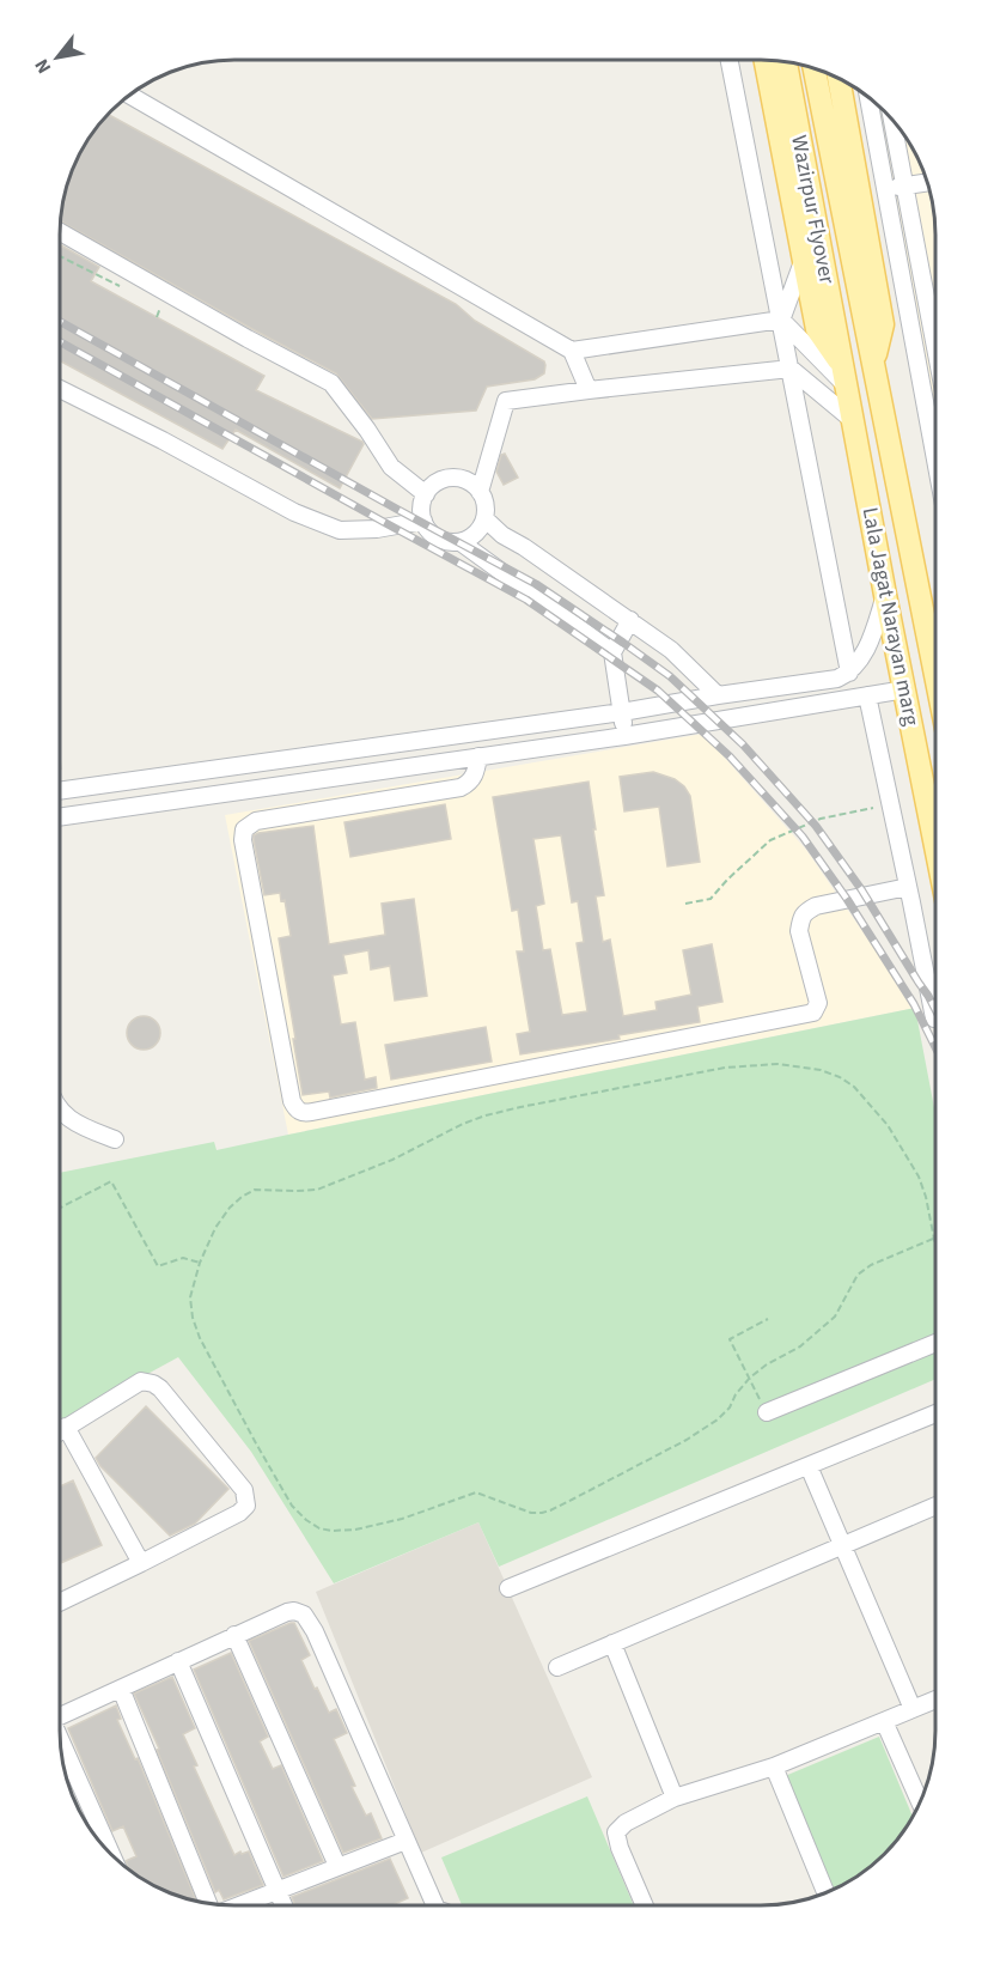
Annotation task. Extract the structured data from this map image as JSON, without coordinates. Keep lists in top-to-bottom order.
{
  "streets": {
    "main road": ["Wazirpur Flyover", "Lala Jagat Narayan marg"]
  },
  "crossings": [
    ["Wazirpur Flyover", "Lala Jagat Narayan marg"]
  ],
  "north": "bottom left"
}
